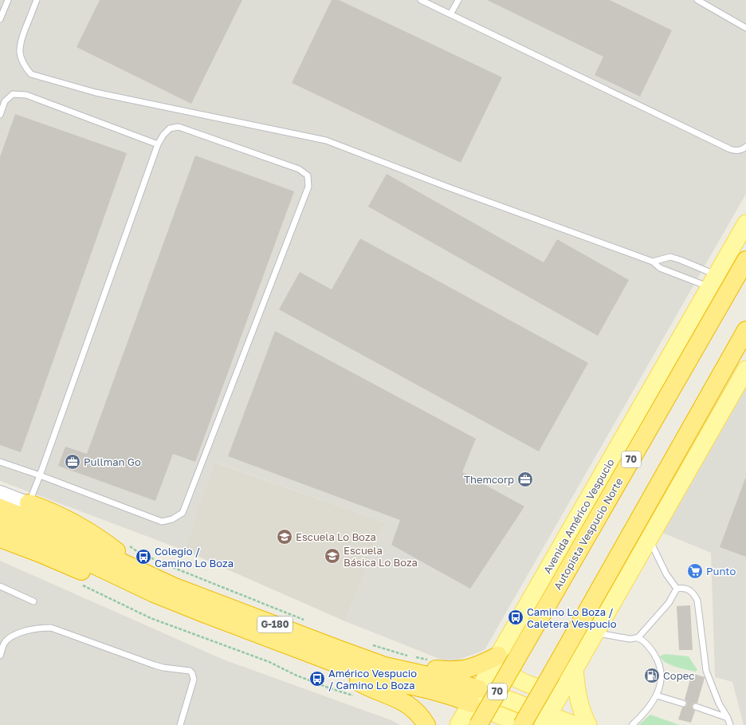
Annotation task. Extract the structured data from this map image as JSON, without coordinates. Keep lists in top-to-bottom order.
{
  "streets": {
    "highway": ["70", "Autopista Vespucio Norte", "G-180"],
    "main road": ["Avenida Américo Vespucio"]
  },
  "crossings": [
    ["Avenida Américo Vespucio", "G-180"]
  ],
  "places": {
    "office": ["Pullman Go", "Themcorp"],
    "school or university": ["Escuela Lo Boza", "Escuela Básica Lo Boza"],
    "bus stop": ["Colegio / Camino Lo Boza", "Camino Lo Boza / Caletera Vespucio", "Américo Vespucio / Camino Lo Boza"],
    "supermarket": ["Punto"],
    "fuel station": ["Copec"]
  }
}
